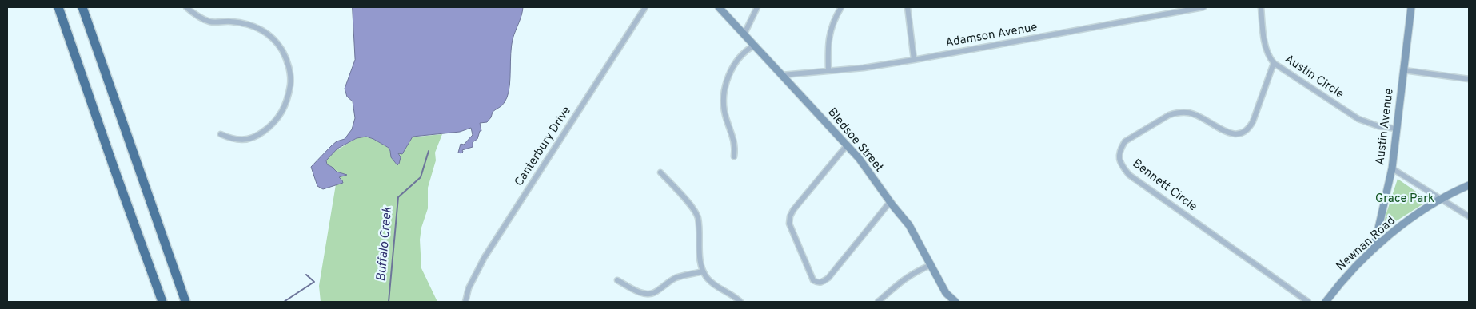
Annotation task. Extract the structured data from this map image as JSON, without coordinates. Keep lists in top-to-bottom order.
{
  "streets": {
    "street": [
      "Adamson Avenue",
      "Austin Circle",
      "Austin Avenue",
      "Bledsoe Street",
      "Canterbury Drive",
      "Bennett Circle",
      "Newnan Road"
    ]
  },
  "crossings": [
    ["Adamson Avenue", "Bledsoe Street"],
    ["Austin Circle", "Austin Avenue"],
    ["Austin Circle", "Bennett Circle"],
    ["Austin Avenue", "Newnan Road"]
  ],
  "water": ["Buffalo Creek"],
  "parks": ["Grace Park"]
}
